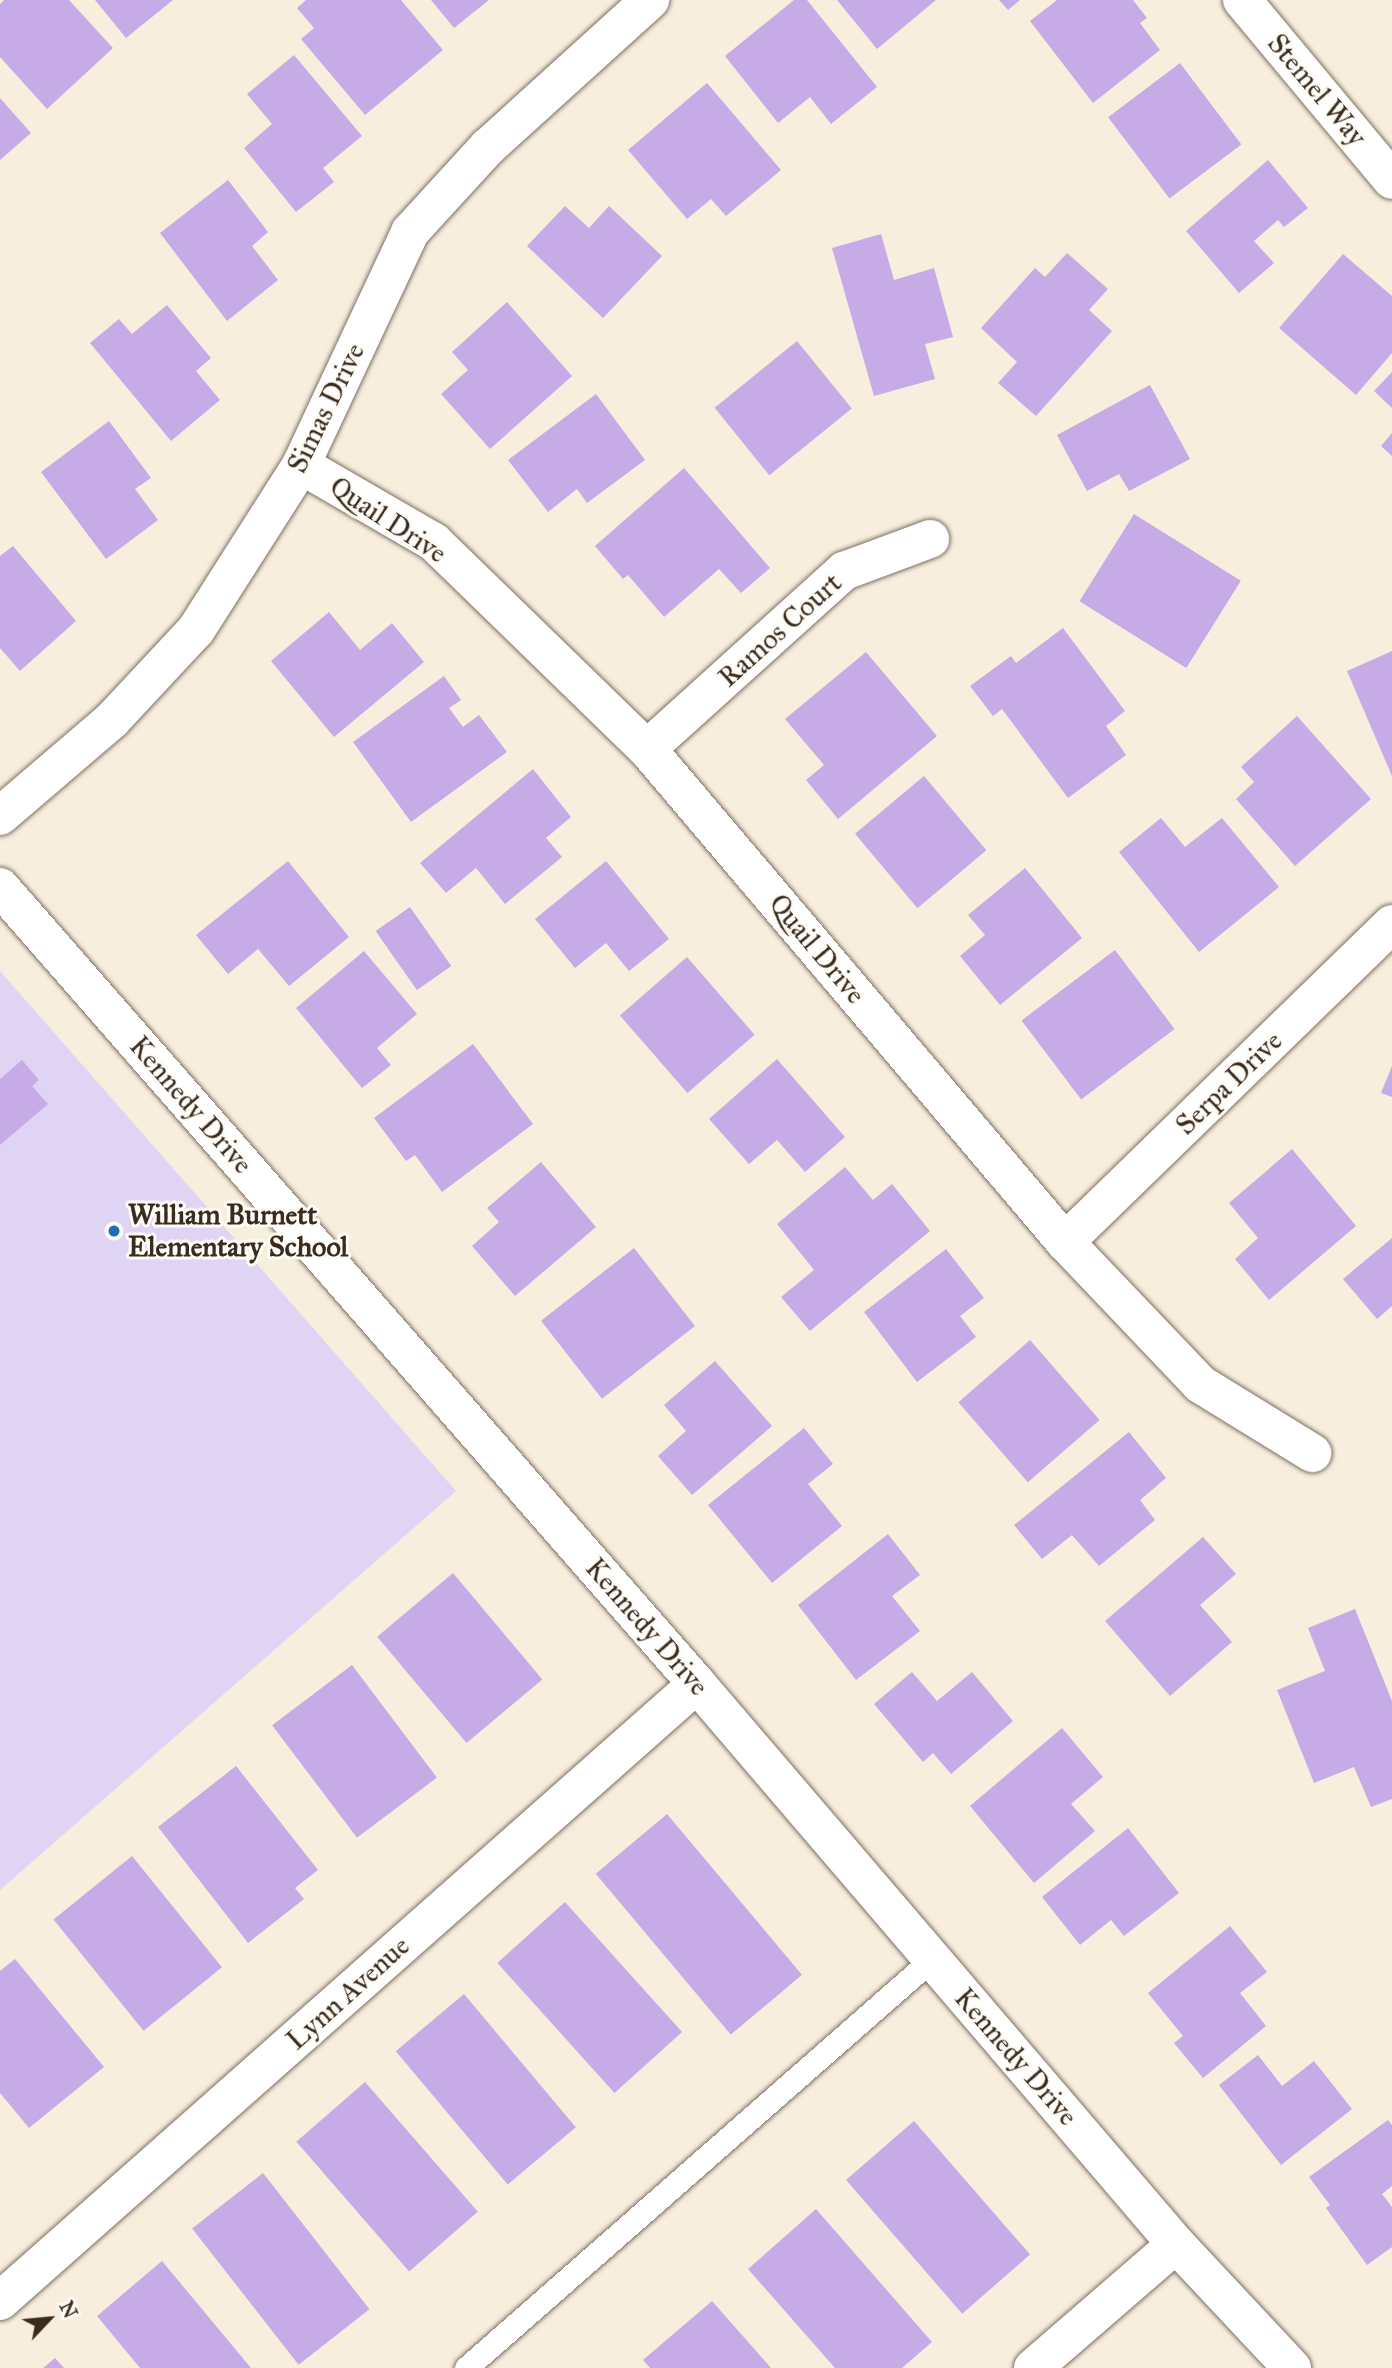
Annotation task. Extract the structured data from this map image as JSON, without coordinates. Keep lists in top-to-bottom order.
{
  "streets": {
    "street": [
      "Stemel Way",
      "Simas Drive",
      "Quail Drive",
      "Ramos Court",
      "Serpa Drive",
      "Kennedy Drive",
      "Lynn Avenue"
    ]
  },
  "crossings": [
    ["Simas Drive", "Quail Drive"],
    ["Quail Drive", "Ramos Court"],
    ["Quail Drive", "Serpa Drive"],
    ["Kennedy Drive", "Lynn Avenue"]
  ],
  "places": ["William Burnett Elementary School"],
  "north": "top right"
}
